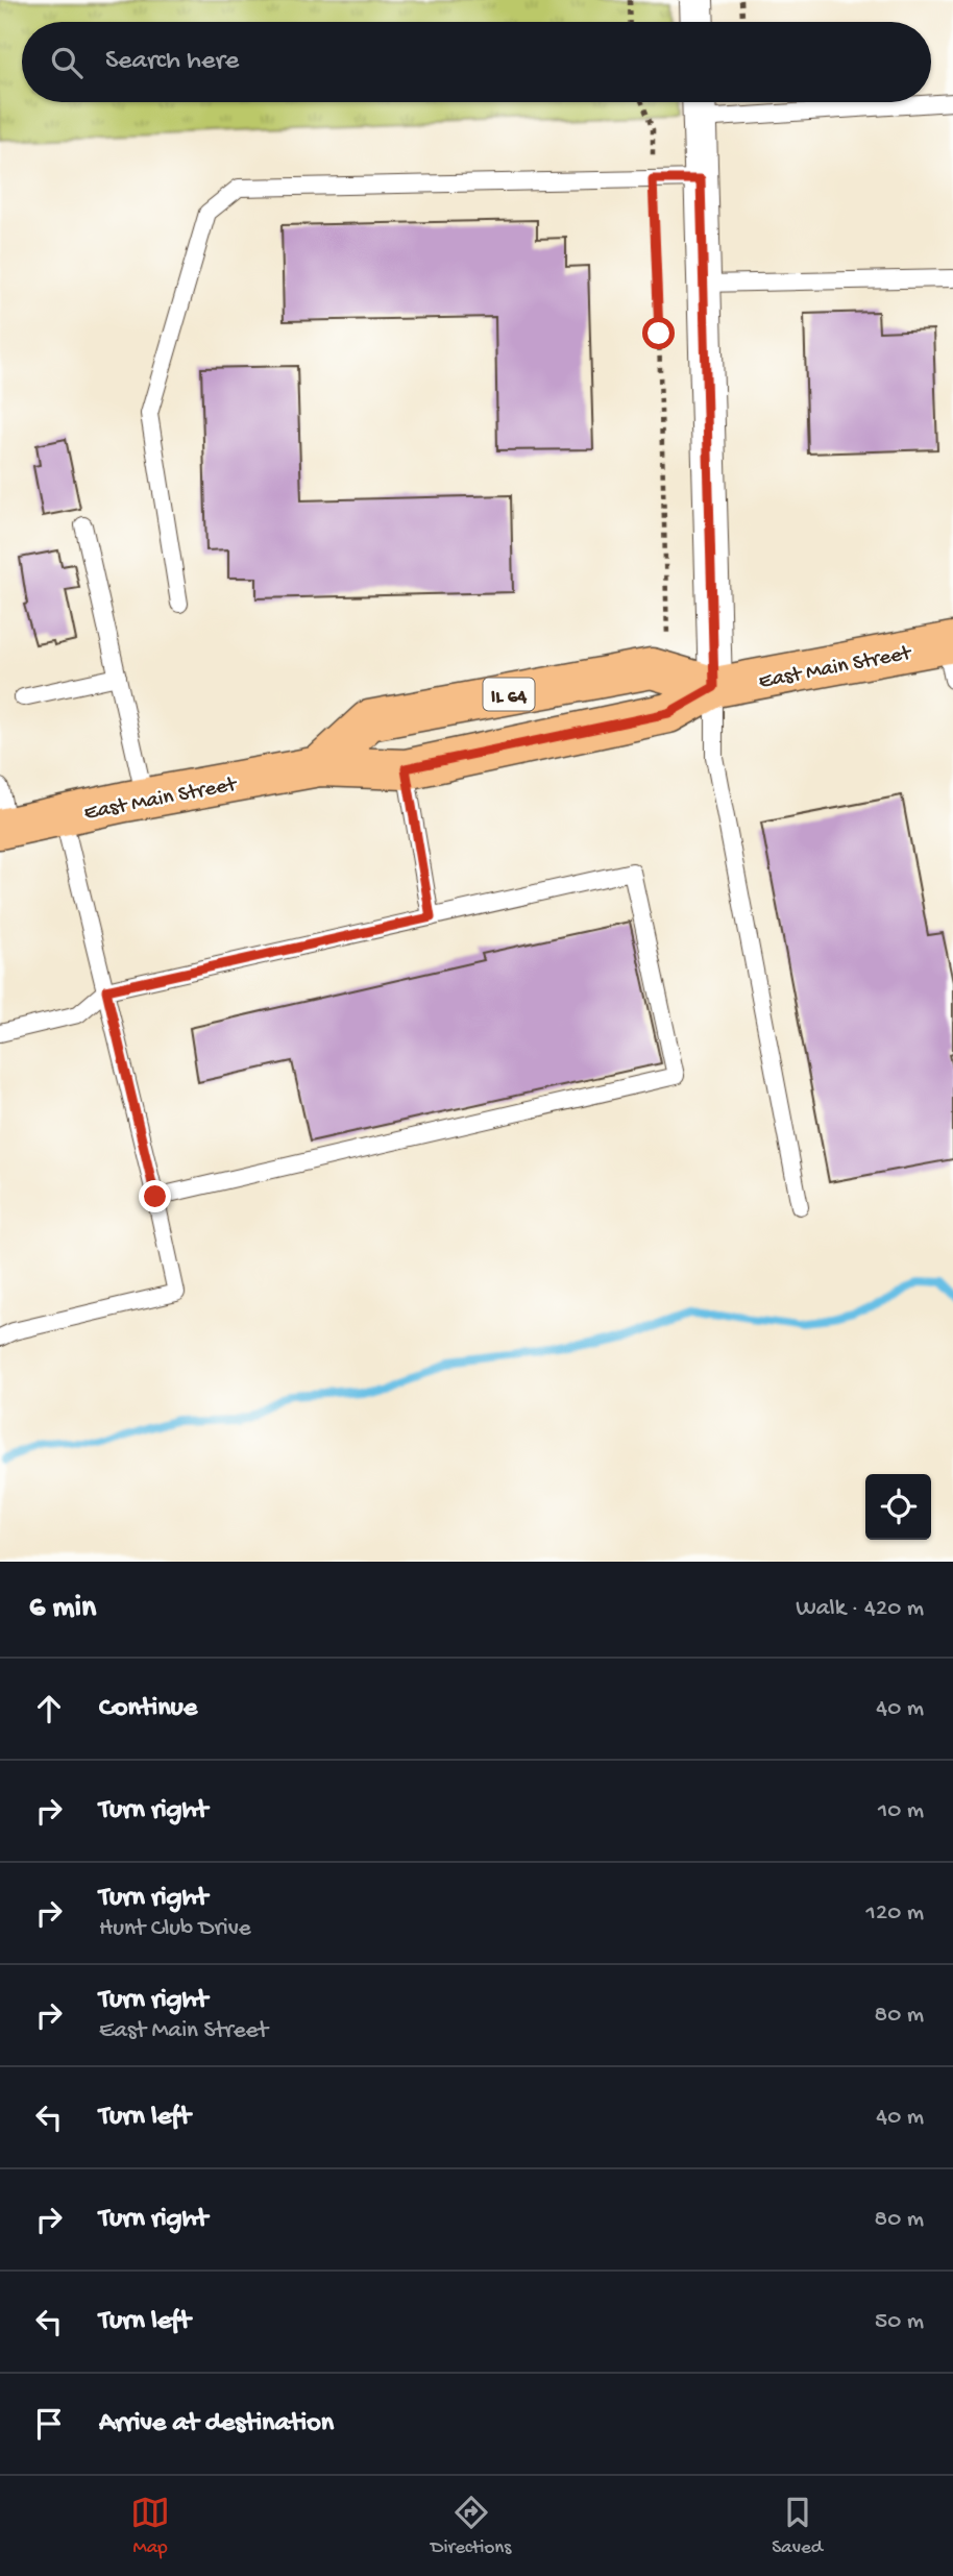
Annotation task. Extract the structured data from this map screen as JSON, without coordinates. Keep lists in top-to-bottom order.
{
  "streets": {
    "main road": ["East Main Street", "IL 64"]
  },
  "page": {
    "search": "Search here",
    "heading": ["6 min", "Walk · 420 m"],
    "list": [
      ["Continue", "40 m"],
      ["Turn right", "10 m"],
      ["Turn right", "Hunt Club Drive", "120 m"],
      ["Turn right", "East Main Street", "80 m"],
      ["Turn left", "40 m"],
      ["Turn right", "80 m"],
      ["Turn left", "50 m"],
      "Arrive at destination"
    ],
    "nav": ["Map", "Directions", "Saved"]
  }
}
